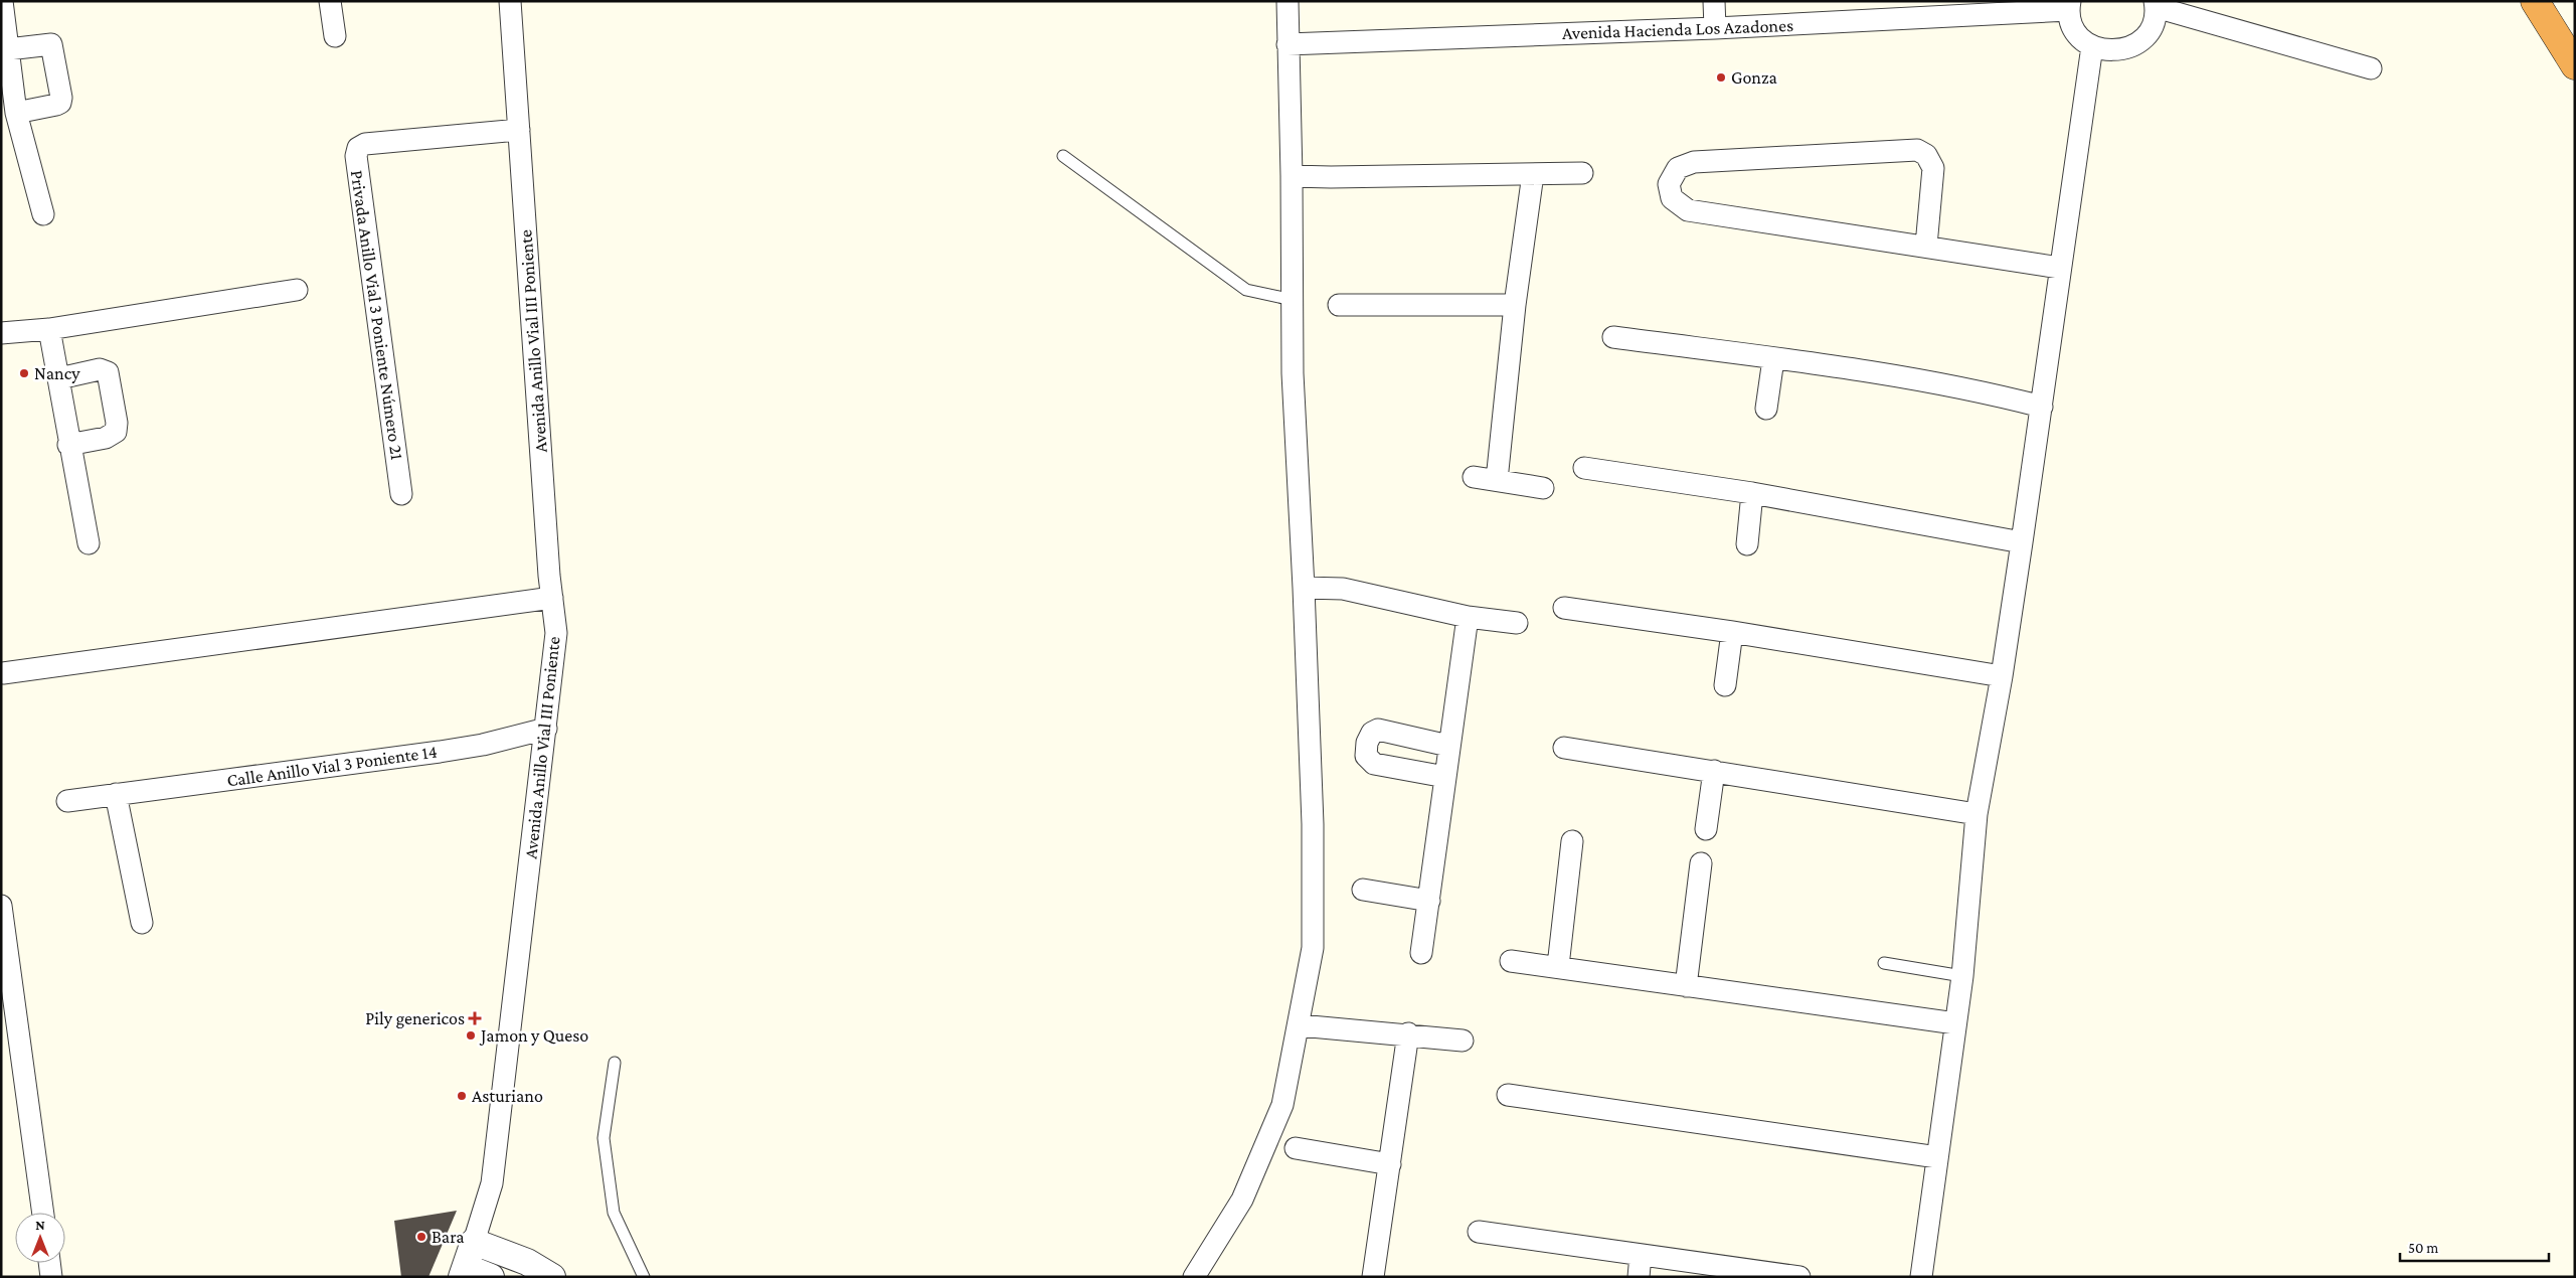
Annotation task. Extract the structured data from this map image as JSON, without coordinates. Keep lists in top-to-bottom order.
{
  "streets": {
    "street": [
      "Avenida Hacienda Los Azadones",
      "Privada Anillo Vial 3 Poniente Número 21",
      "Avenida Anillo Vial III Poniente",
      "Calle Anillo Vial 3 Poniente 14"
    ]
  },
  "crossings": [
    ["Privada Anillo Vial 3 Poniente Número 21", "Avenida Anillo Vial III Poniente"],
    ["Avenida Anillo Vial III Poniente", "Calle Anillo Vial 3 Poniente 14"]
  ],
  "places": {
    "other": [
      "Gonza",
      "Nancy",
      "Jamon y Queso",
      "Asturiano",
      "Bara"
    ],
    "health": ["Pily genericos"]
  },
  "scale_bar": "50 m",
  "north": "top"
}
